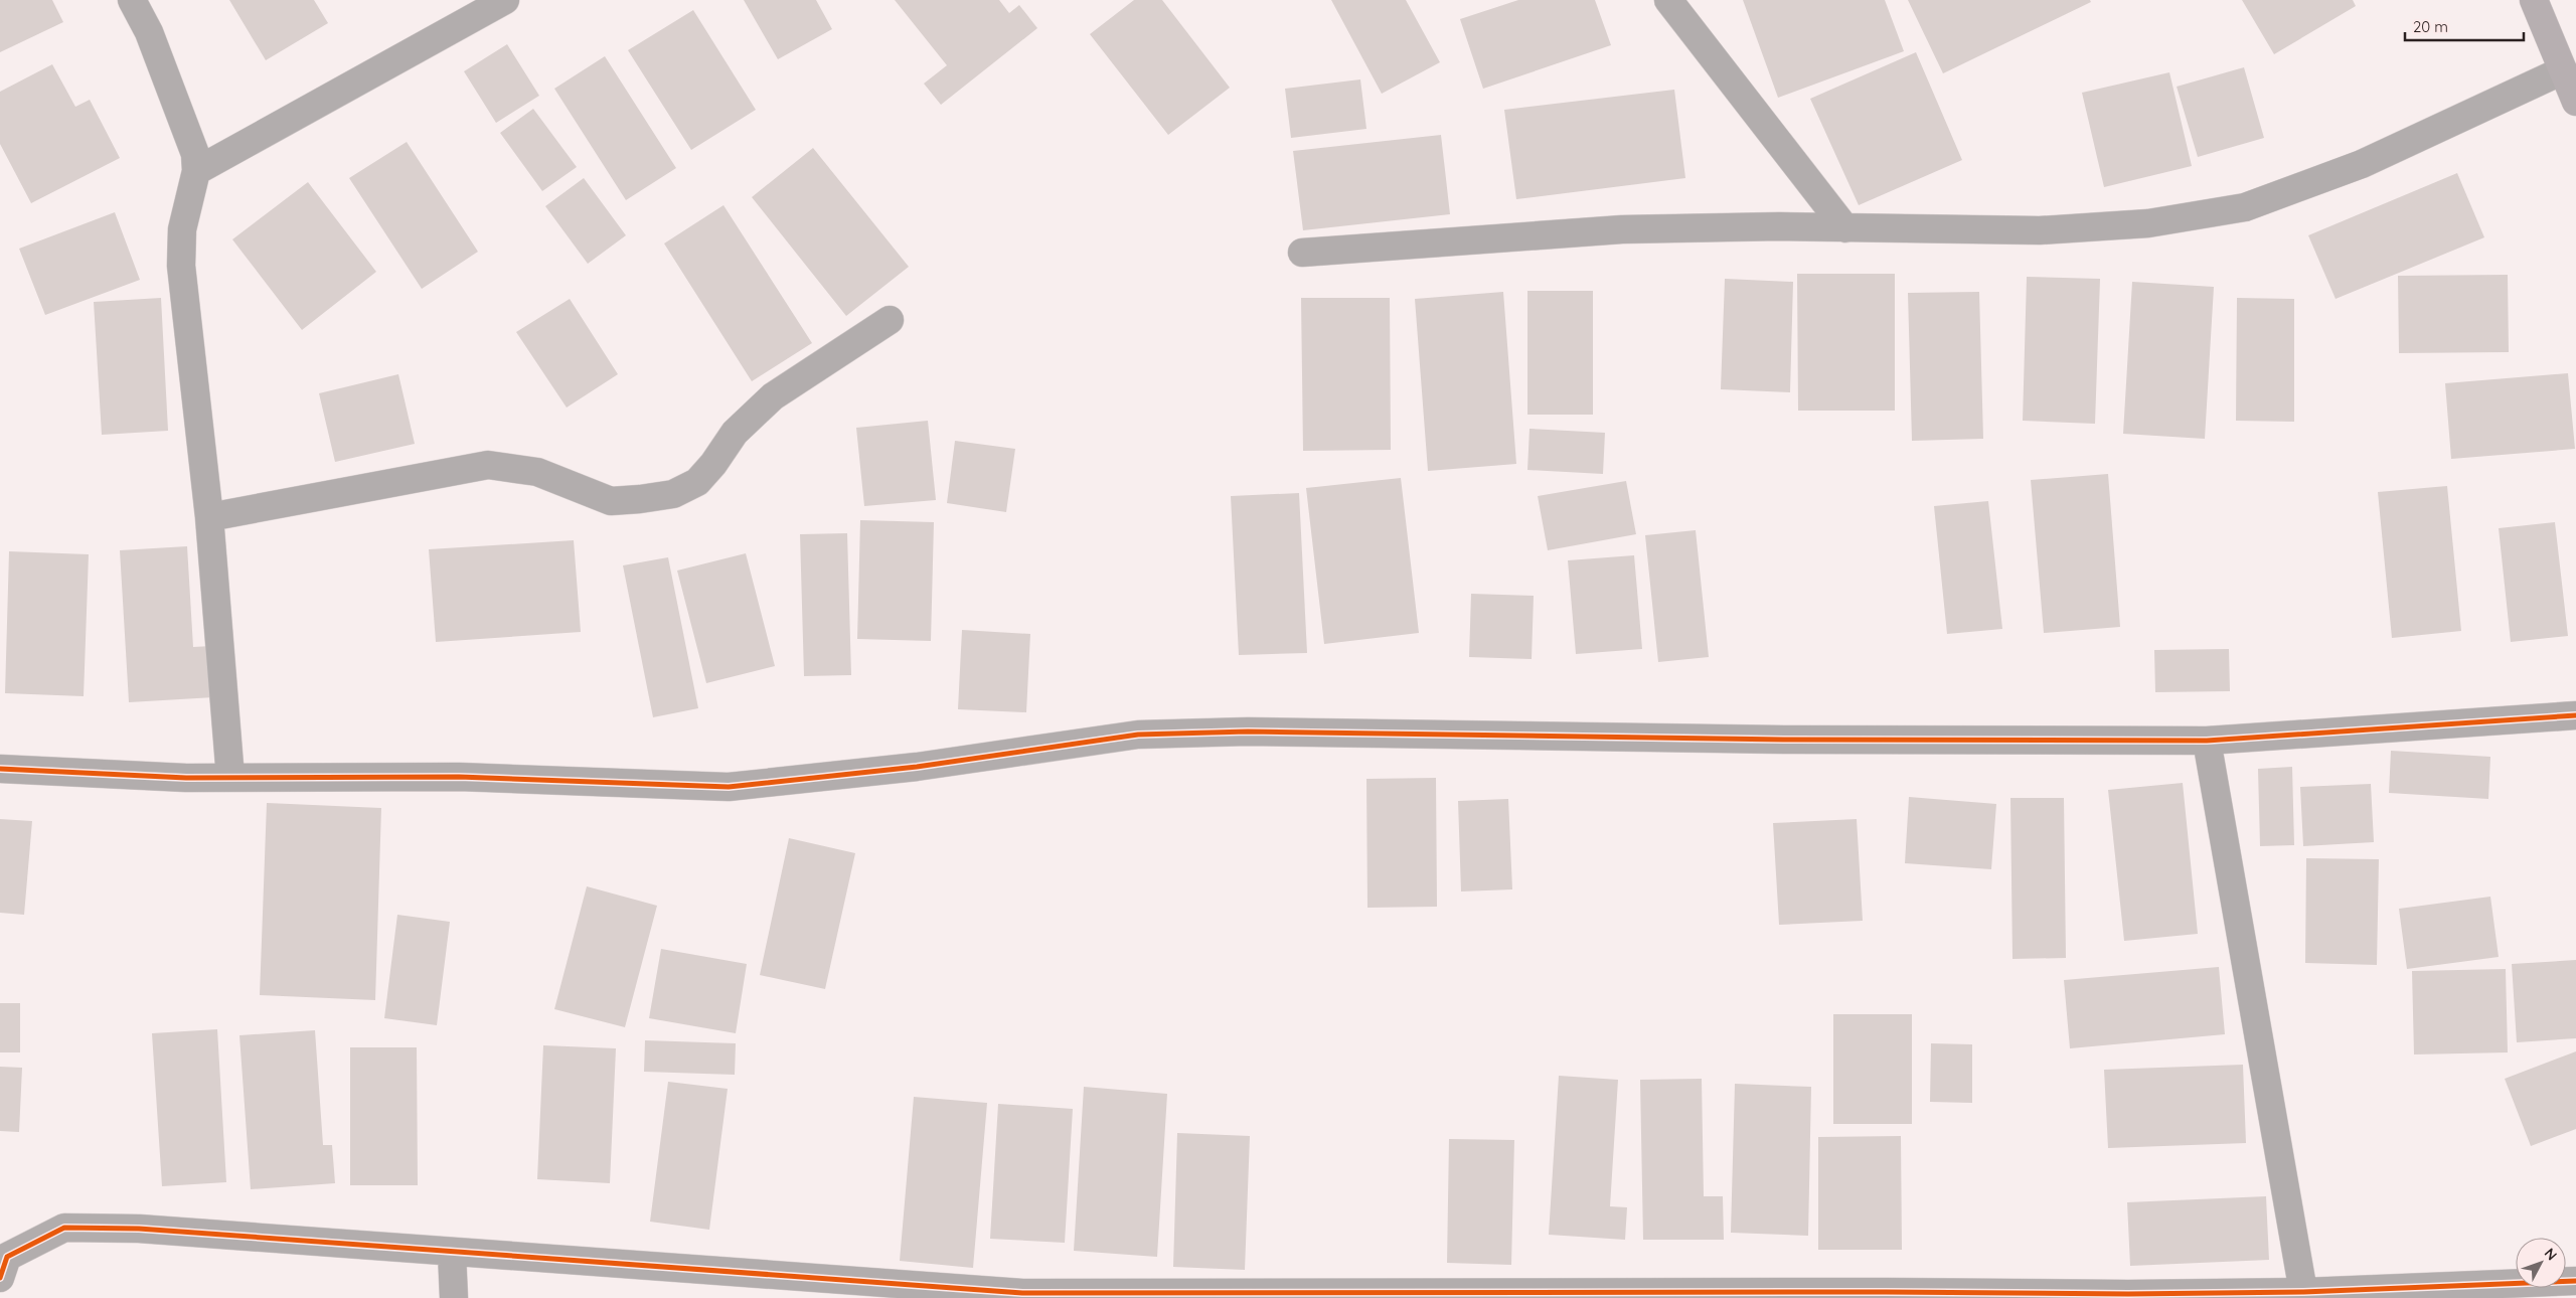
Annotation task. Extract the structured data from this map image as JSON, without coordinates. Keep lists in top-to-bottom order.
{
  "scale_bar": "20 m",
  "north": "top right"
}
